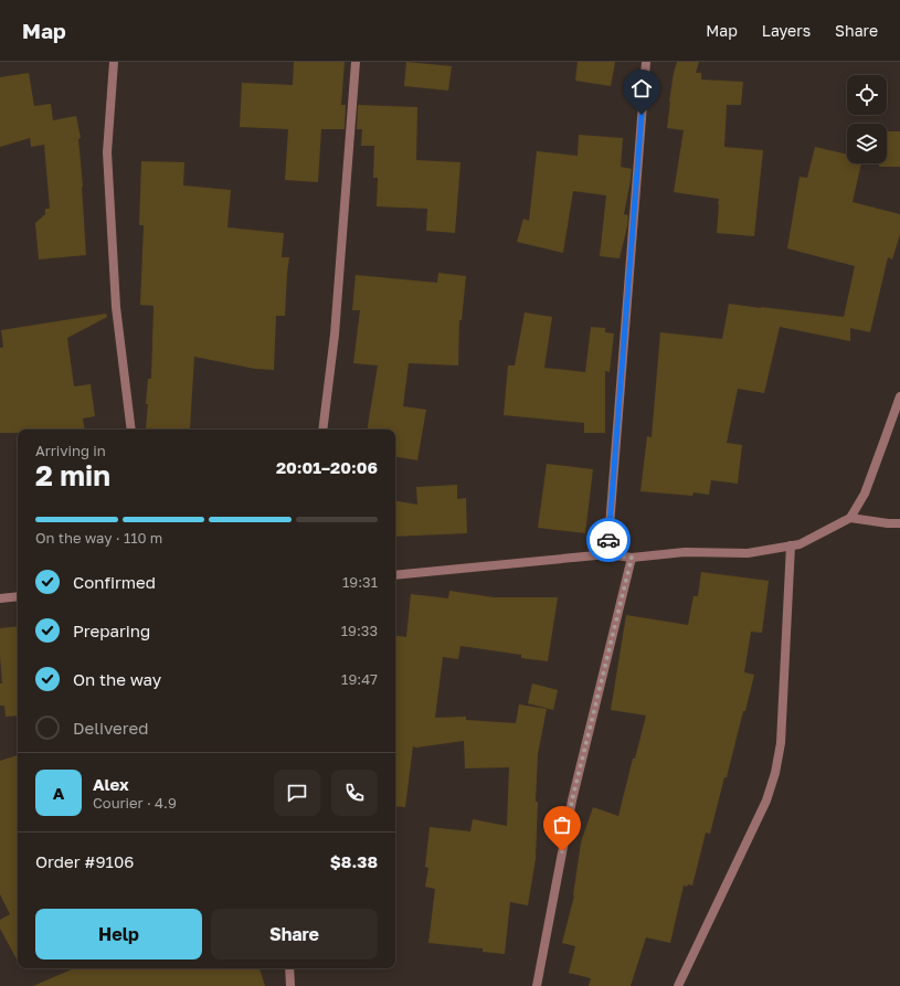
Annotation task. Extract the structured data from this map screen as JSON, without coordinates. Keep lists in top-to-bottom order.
{
  "page": {
    "header": "Map",
    "nav": ["Map", "Layers", "Share"],
    "heading": ["2 min", "Arriving in", "20:01–20:06"],
    "panel": [
      "Alex",
      "Courier · 4.9",
      "Order #9106",
      "$8.38"
    ],
    "bar": "On the way · 110 m",
    "list": [
      ["Confirmed", "19:31"],
      ["Preparing", "19:33"],
      ["On the way", "19:47"],
      "Delivered"
    ],
    "round": "A",
    "buttons": ["Help", "Share"]
  }
}
